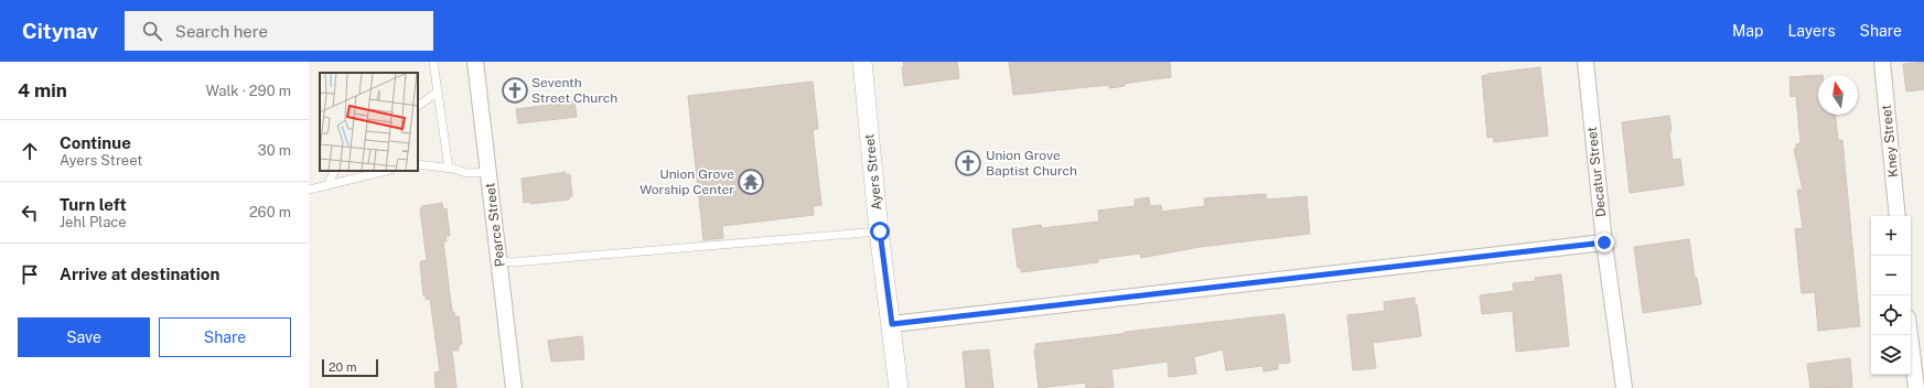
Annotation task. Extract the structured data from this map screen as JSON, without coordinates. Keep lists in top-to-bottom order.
{
  "streets": {
    "street": [
      "Kney Street",
      "Ayers Street",
      "Decatur Street",
      "Pearce Street"
    ]
  },
  "places": {
    "church": ["Seventh Street Church", "Union Grove Baptist Church"],
    "temple": ["Union Grove Worship Center"]
  },
  "scale_bar": "20 m",
  "north": "top",
  "page": {
    "header": "Citynav",
    "search": "Search here",
    "nav": ["Map", "Layers", "Share"],
    "heading": ["4 min", "Walk · 290 m"],
    "list": [
      ["Continue", "Ayers Street", "30 m"],
      ["Turn left", "Jehl Place", "260 m"],
      "Arrive at destination"
    ],
    "map_buttons": ["+", "−"],
    "buttons": ["Save", "Share"],
    "scale": "20 m"
  }
}
